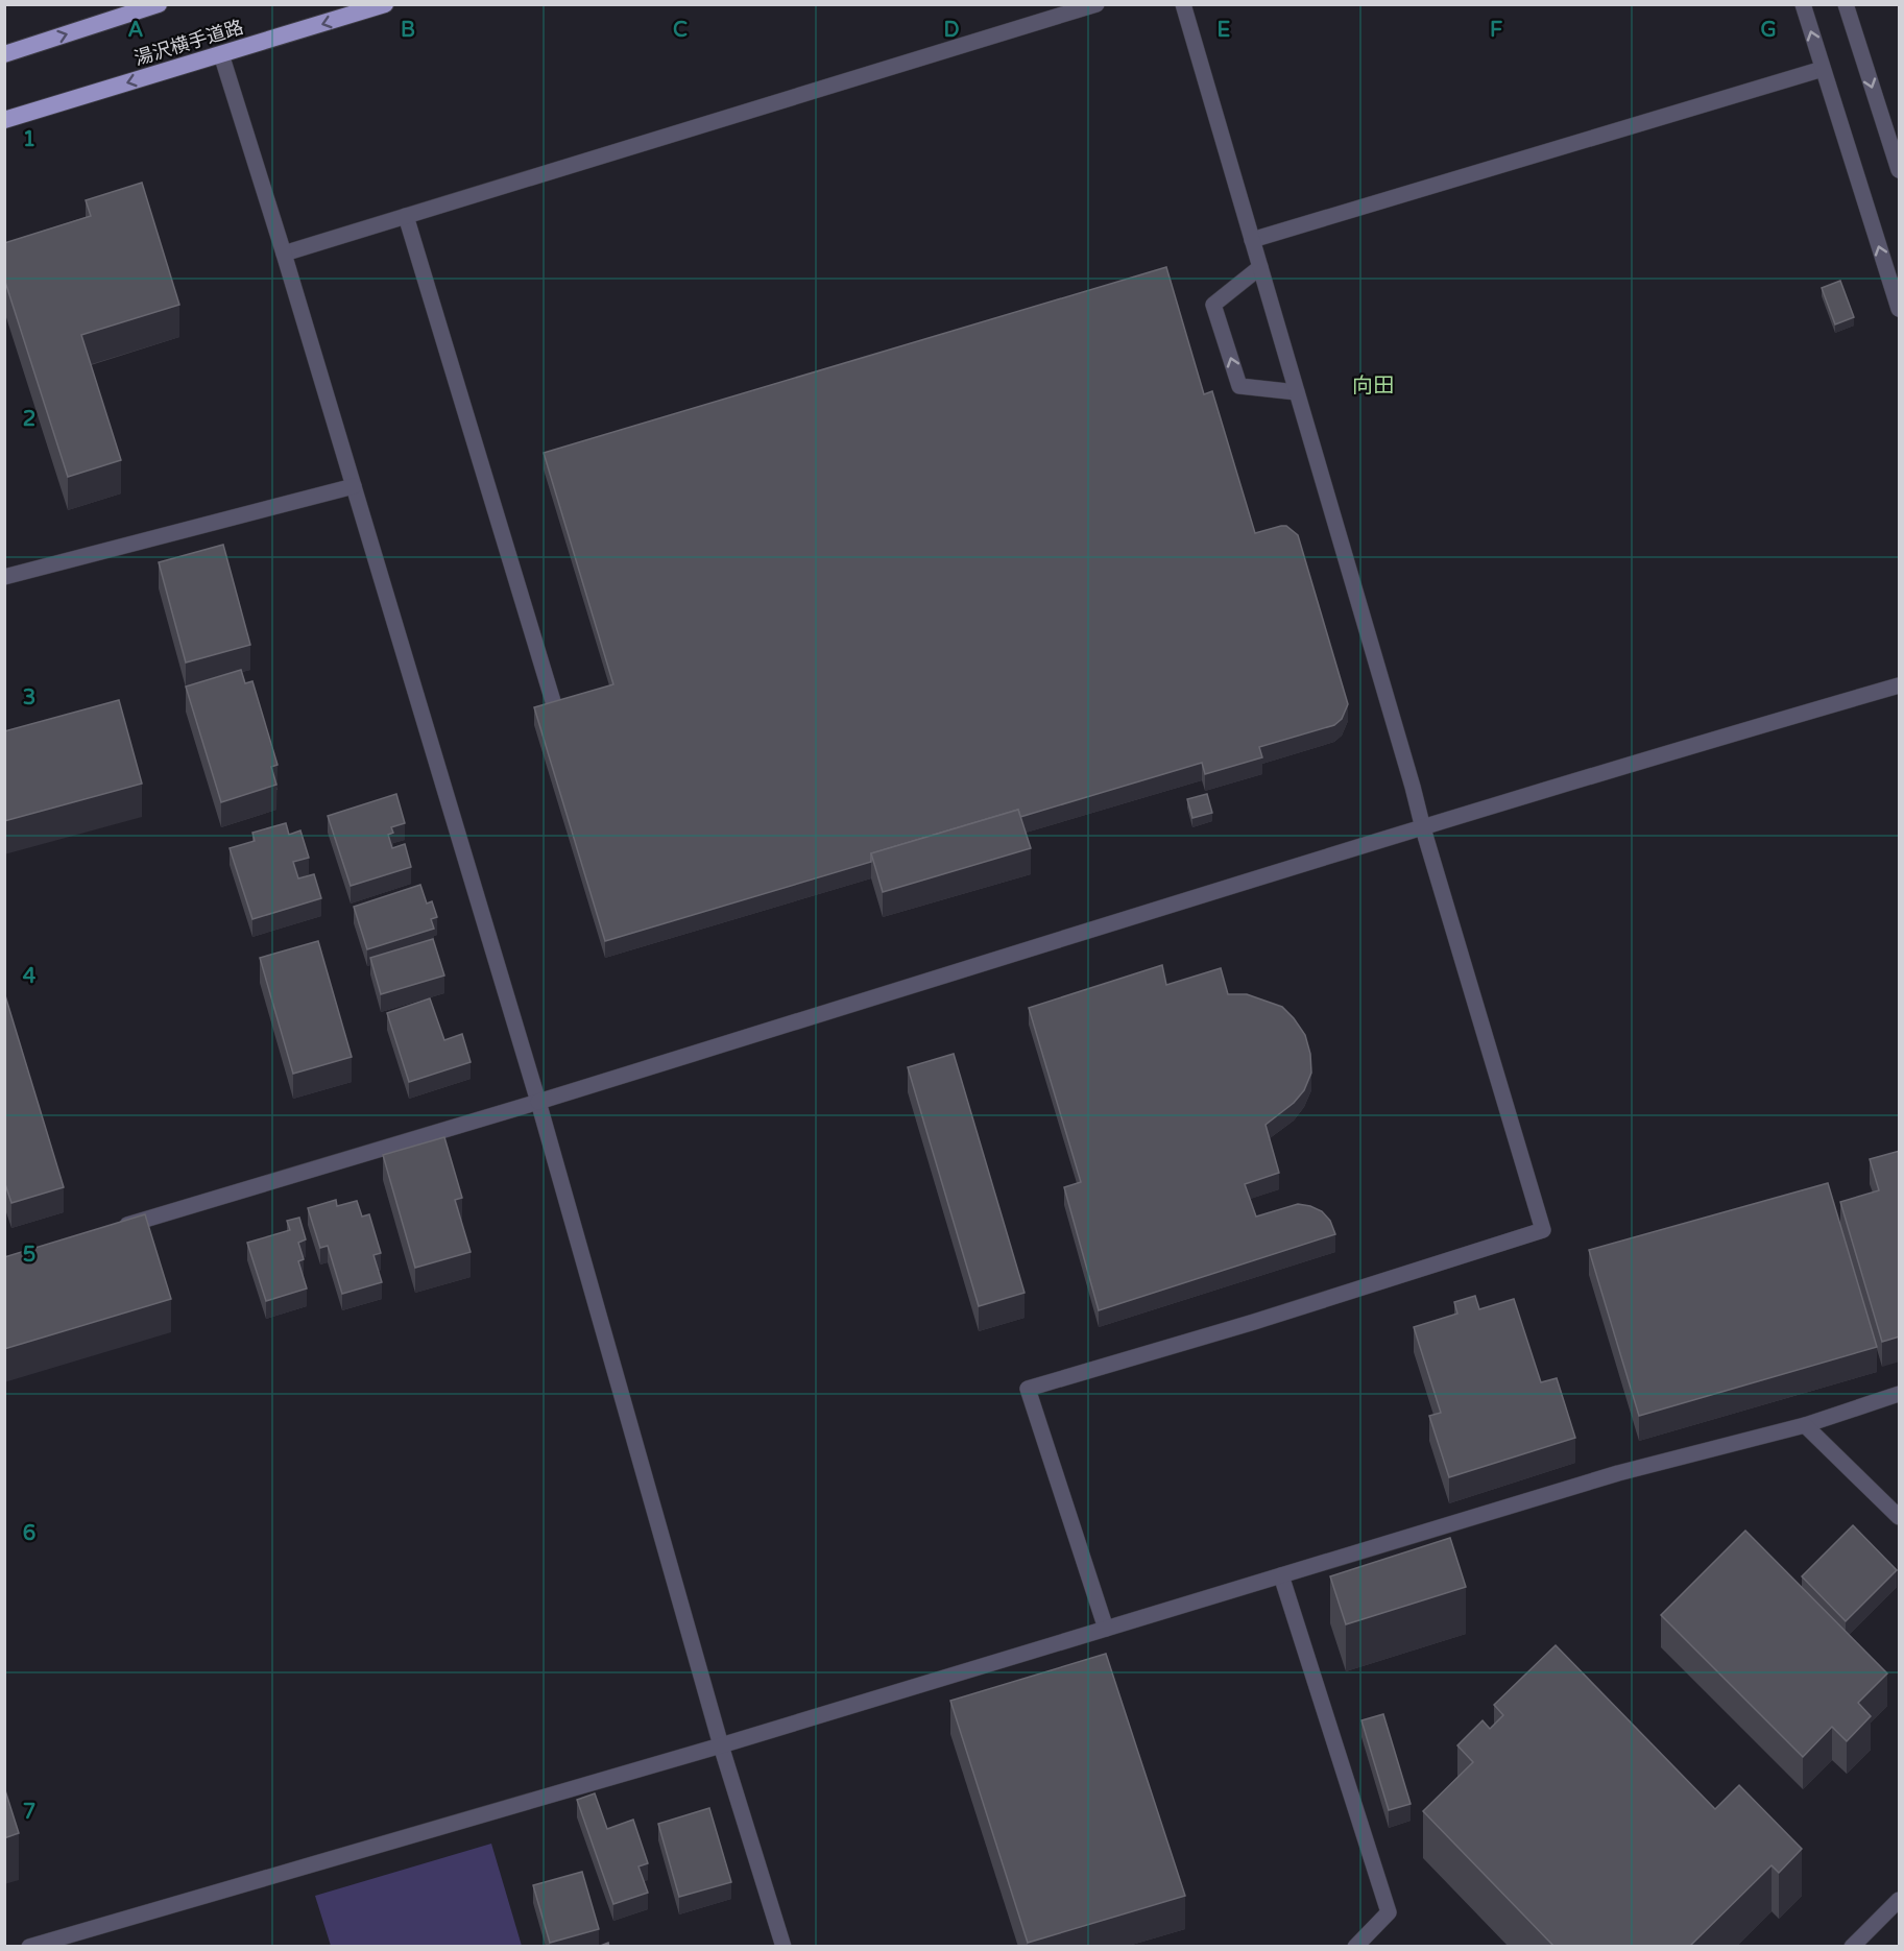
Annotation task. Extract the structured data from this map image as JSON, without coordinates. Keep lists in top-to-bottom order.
{
  "streets": {
    "highway": ["湯沢横手道路"]
  },
  "districts": ["向田"],
  "grid": {
    "columns": [
      "A",
      "B",
      "C",
      "D",
      "E",
      "F",
      "G"
    ],
    "rows": [
      "1",
      "2",
      "3",
      "4",
      "5",
      "6",
      "7"
    ]
  }
}
